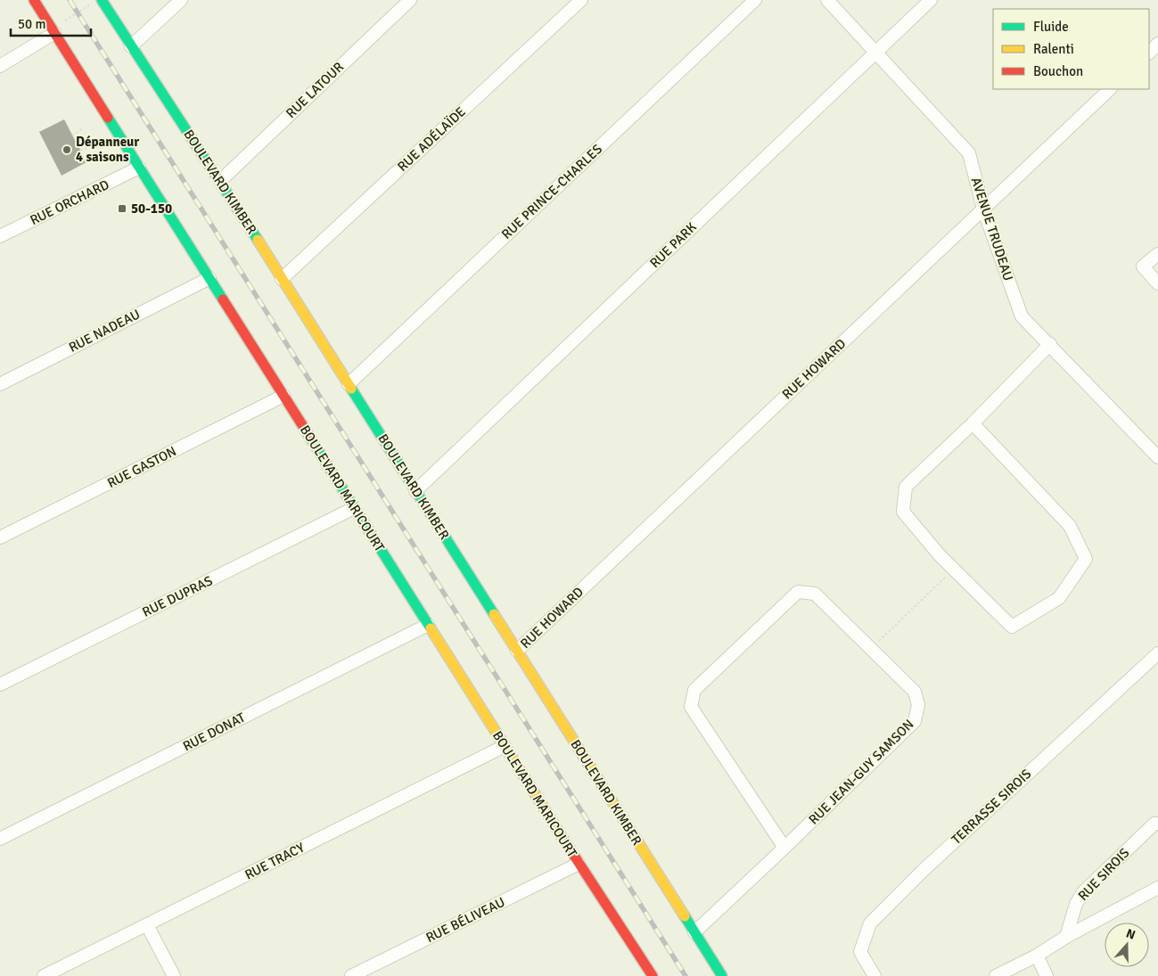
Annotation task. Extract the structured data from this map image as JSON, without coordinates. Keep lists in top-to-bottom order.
{
  "streets": {
    "street": [
      "RUE LATOUR",
      "RUE ADÉLAÏDE",
      "BOULEVARD KIMBER",
      "RUE PRINCE-CHARLES",
      "RUE ORCHARD",
      "AVENUE TRUDEAU",
      "RUE PARK",
      "RUE NADEAU",
      "RUE HOWARD",
      "RUE GASTON",
      "BOULEVARD MARICOURT",
      "RUE DUPRAS",
      "RUE DONAT",
      "RUE JEAN-GUY SAMSON",
      "TERRASSE SIROIS",
      "RUE TRACY",
      "RUE SIROIS",
      "RUE BÉLIVEAU"
    ]
  },
  "crossings": [
    ["RUE LATOUR", "BOULEVARD KIMBER"],
    ["RUE ADÉLAÏDE", "BOULEVARD KIMBER"],
    ["BOULEVARD KIMBER", "RUE PRINCE-CHARLES"],
    ["BOULEVARD KIMBER", "RUE PARK"],
    ["BOULEVARD KIMBER", "RUE HOWARD"],
    ["BOULEVARD KIMBER", "RUE JEAN-GUY SAMSON"],
    ["RUE ORCHARD", "BOULEVARD MARICOURT"],
    ["AVENUE TRUDEAU", "RUE PARK"],
    ["AVENUE TRUDEAU", "RUE HOWARD"],
    ["RUE NADEAU", "BOULEVARD MARICOURT"],
    ["RUE GASTON", "BOULEVARD MARICOURT"],
    ["BOULEVARD MARICOURT", "RUE DUPRAS"],
    ["BOULEVARD MARICOURT", "RUE DONAT"],
    ["BOULEVARD MARICOURT", "RUE TRACY"],
    ["BOULEVARD MARICOURT", "RUE BÉLIVEAU"]
  ],
  "places": {
    "other": ["Dépanneur 4 saisons"],
    "transit": ["50-150"]
  },
  "legend": ["Fluide", "Ralenti", "Bouchon"],
  "scale_bar": "50 m",
  "north": "top"
}
